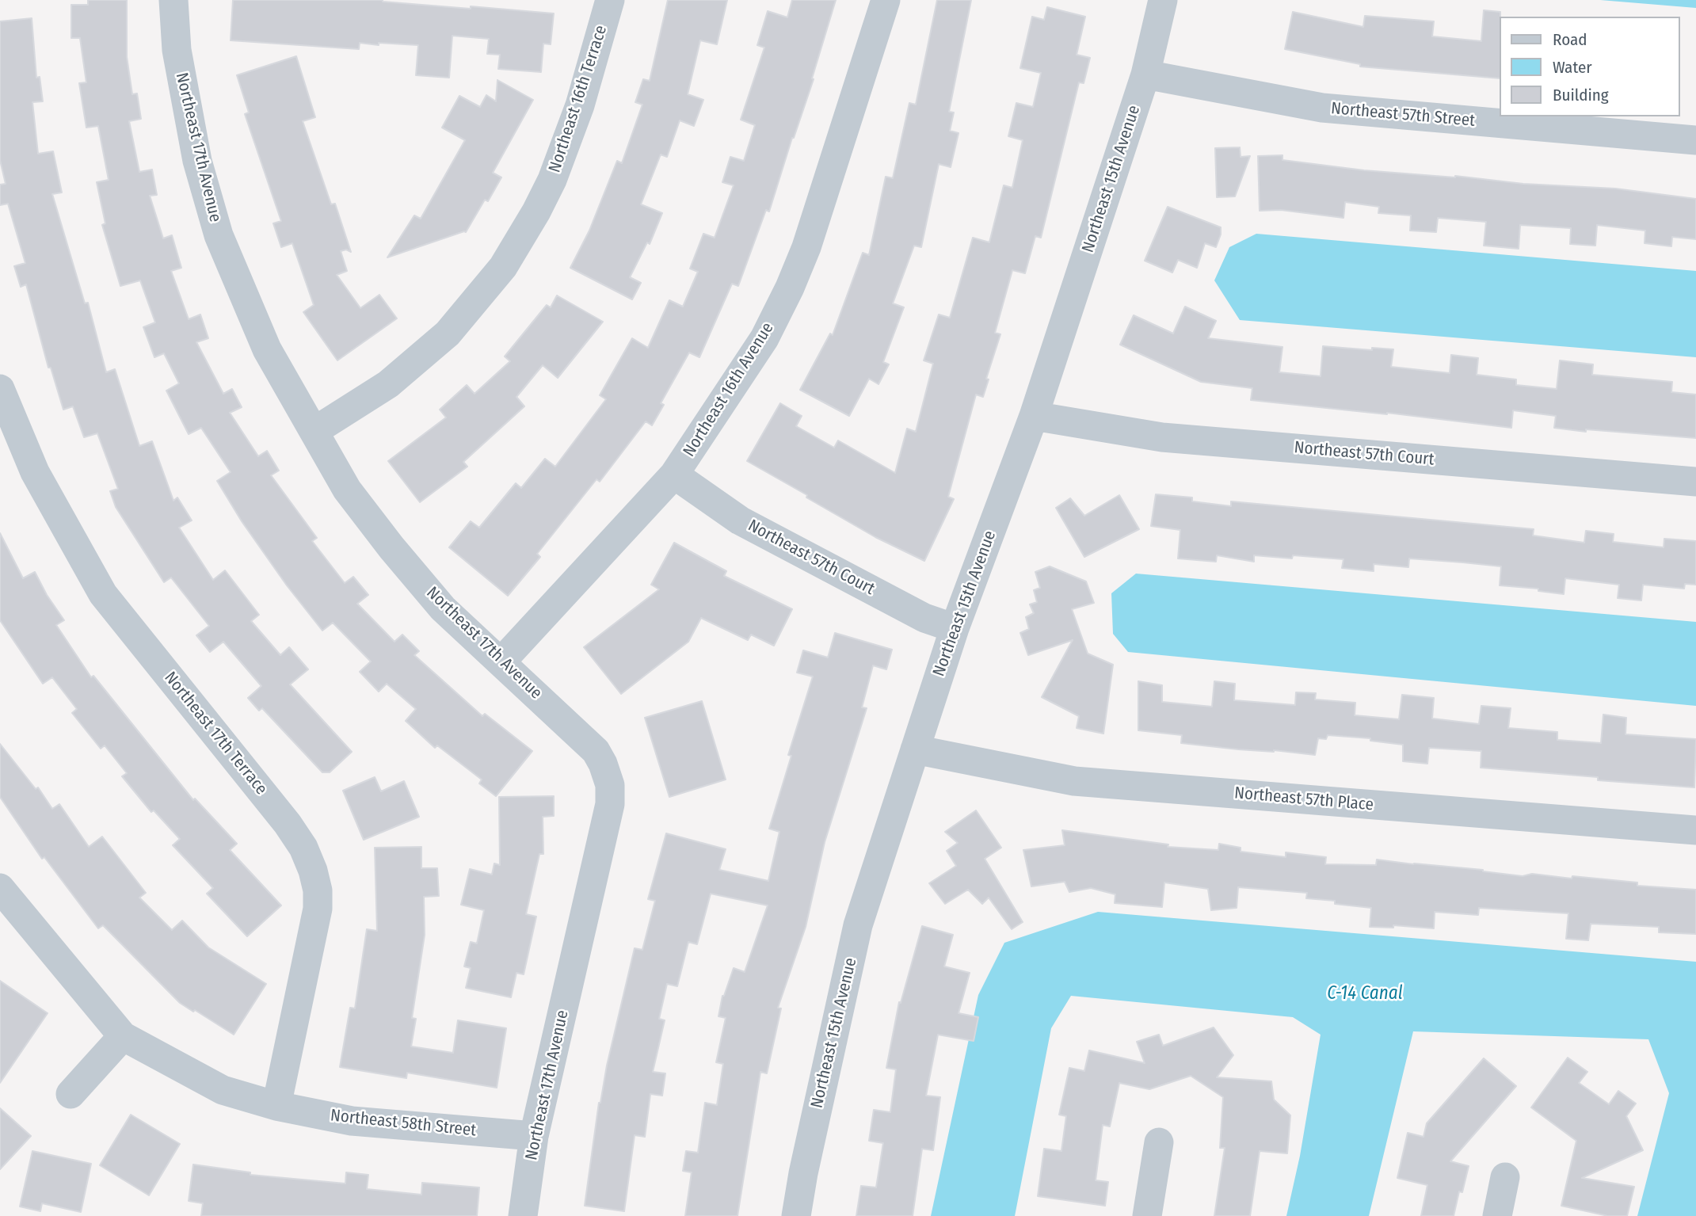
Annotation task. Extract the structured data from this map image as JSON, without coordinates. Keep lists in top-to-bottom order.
{
  "streets": {
    "street": [
      "Northeast 16th Terrace",
      "Northeast 57th Street",
      "Northeast 17th Avenue",
      "Northeast 15th Avenue",
      "Northeast 16th Avenue",
      "Northeast 57th Court",
      "Northeast 17th Terrace",
      "Northeast 57th Place",
      "Northeast 58th Street"
    ]
  },
  "crossings": [
    ["Northeast 16th Terrace", "Northeast 17th Avenue"],
    ["Northeast 57th Street", "Northeast 15th Avenue"],
    ["Northeast 17th Avenue", "Northeast 16th Avenue"],
    ["Northeast 17th Avenue", "Northeast 58th Street"],
    ["Northeast 15th Avenue", "Northeast 57th Court"],
    ["Northeast 15th Avenue", "Northeast 57th Place"],
    ["Northeast 16th Avenue", "Northeast 57th Court"],
    ["Northeast 17th Terrace", "Northeast 58th Street"]
  ],
  "water": ["C-14 Canal"],
  "legend": ["Road", "Water", "Building"]
}
